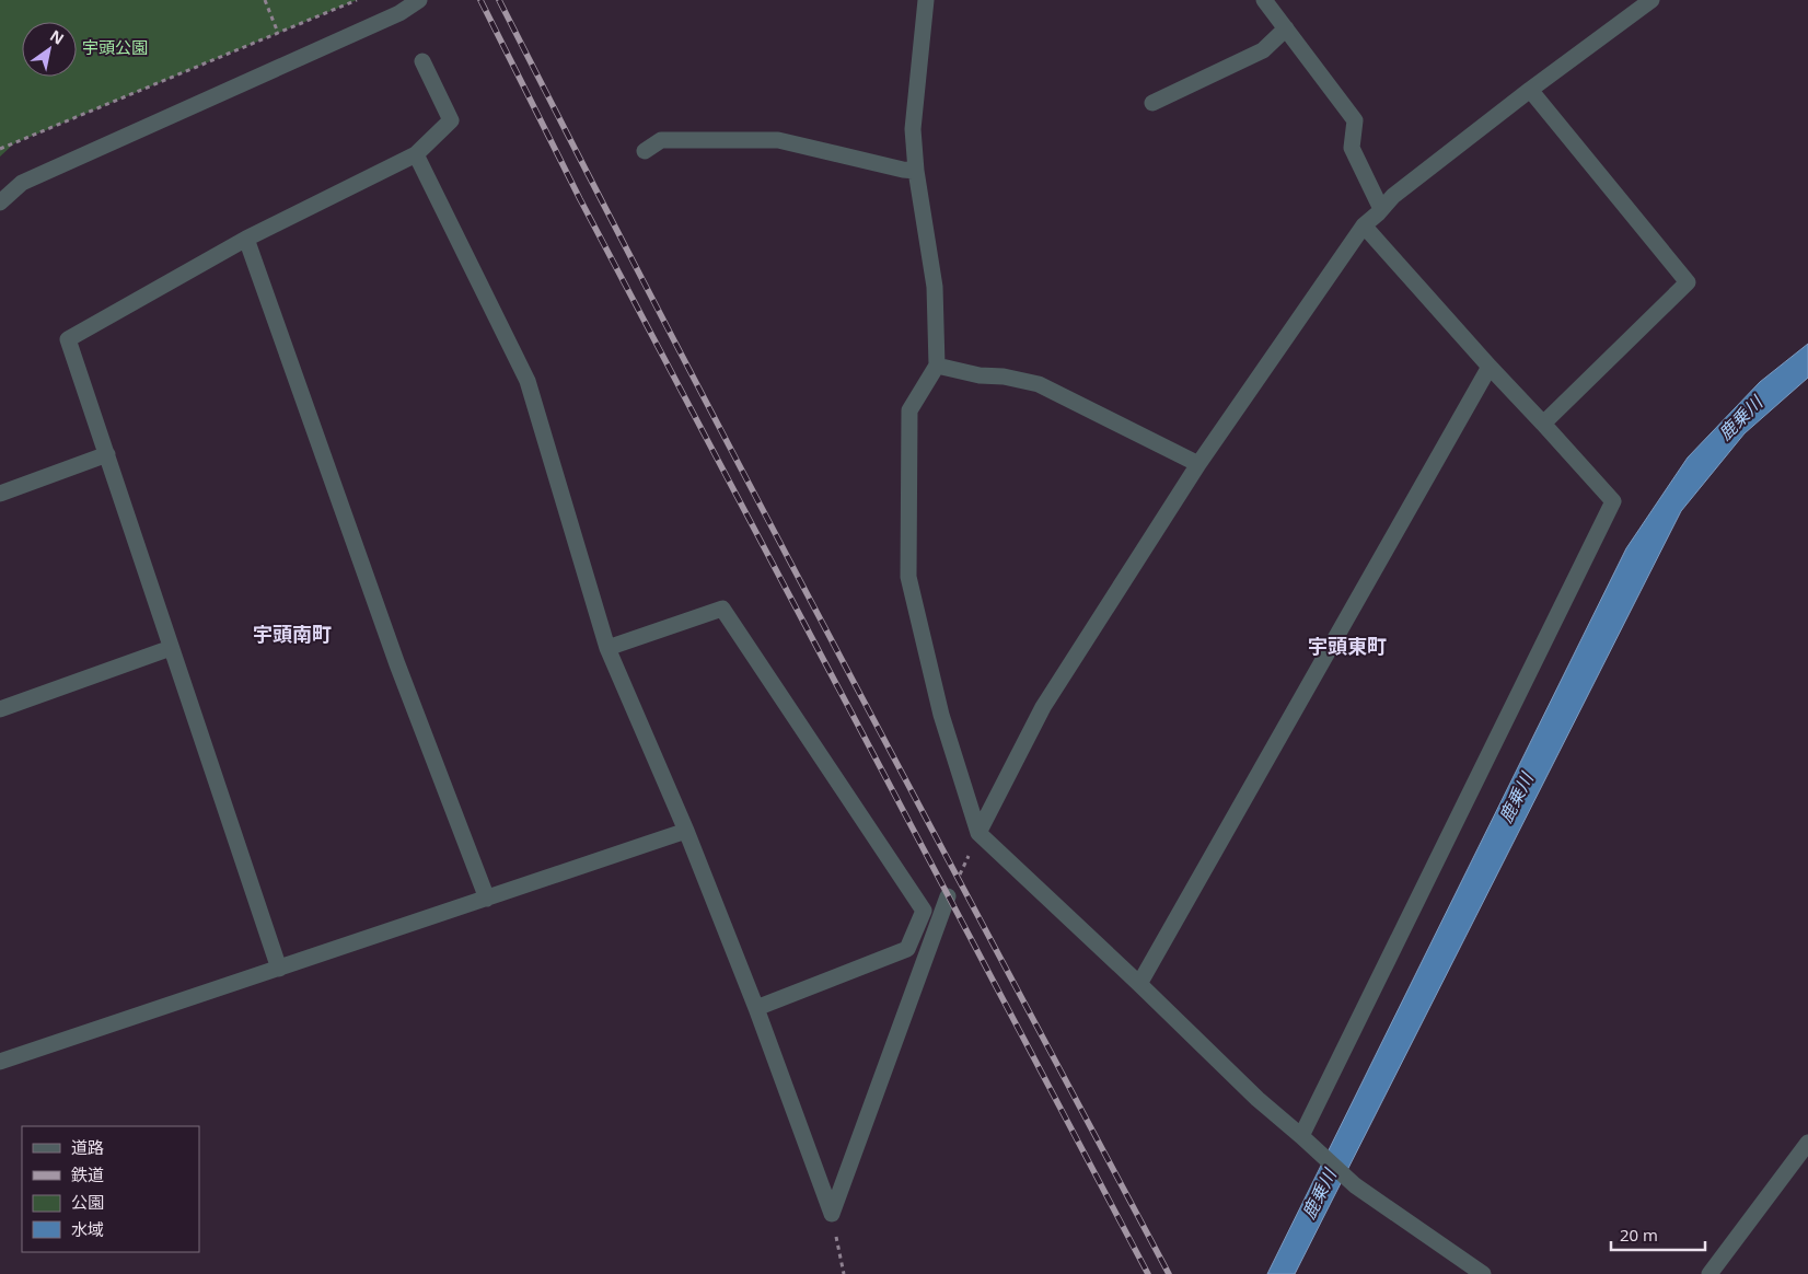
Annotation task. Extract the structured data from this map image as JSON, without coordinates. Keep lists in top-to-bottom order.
{
  "districts": ["宇頭南町", "宇頭東町"],
  "water": ["鹿乗川"],
  "parks": ["宇頭公園"],
  "legend": [
    "道路",
    "鉄道",
    "公園",
    "水域"
  ],
  "scale_bar": "20 m",
  "north": "top right"
}
